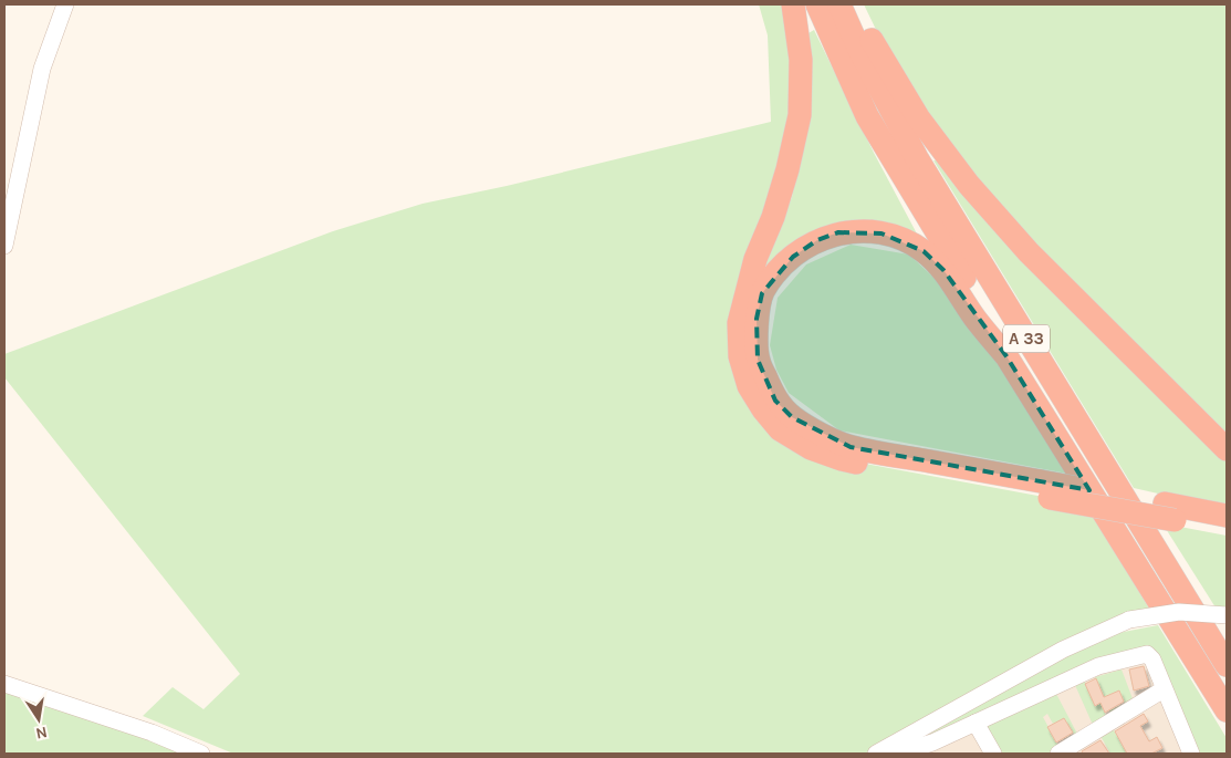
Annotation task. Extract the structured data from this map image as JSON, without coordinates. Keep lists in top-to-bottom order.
{
  "streets": {
    "highway": ["A 33"]
  },
  "north": "bottom"
}
